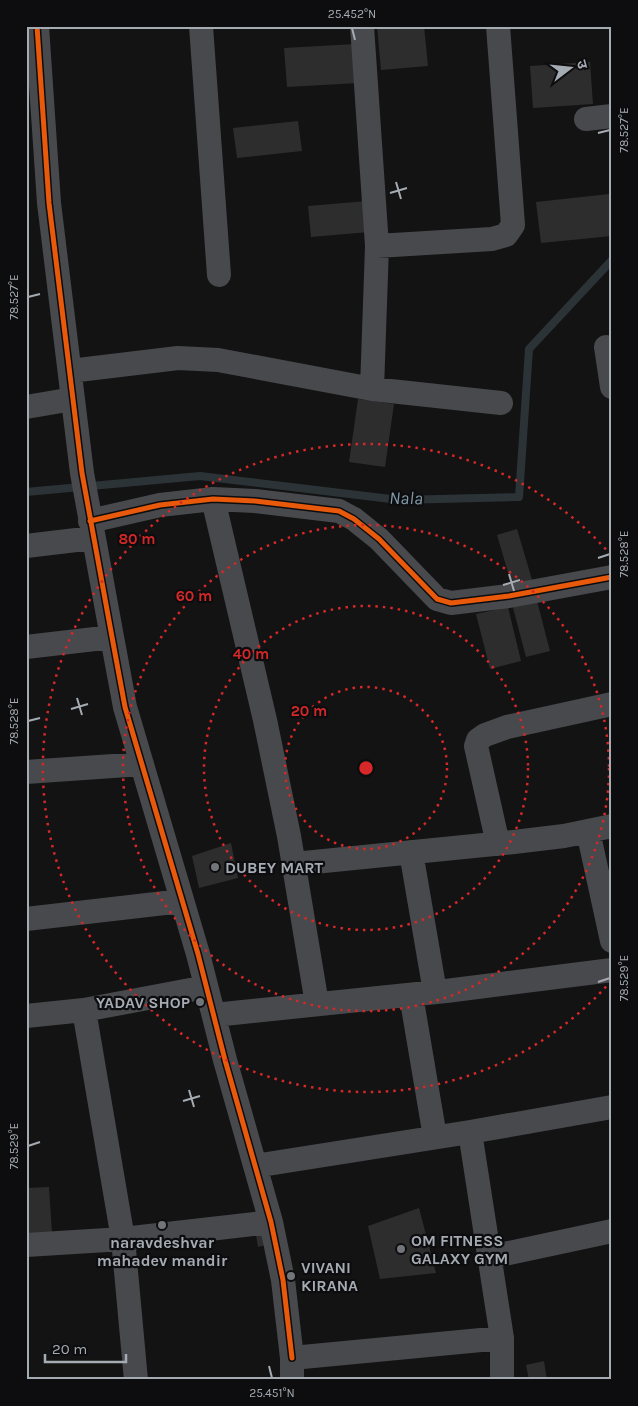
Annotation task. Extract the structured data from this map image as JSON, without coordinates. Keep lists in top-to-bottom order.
{
  "water": ["Nala"],
  "places": [
    "DUBEY MART",
    "YADAV SHOP",
    "naravdeshvar mahadev mandir",
    "OM FITNESS GALAXY GYM",
    "VIVANI KIRANA"
  ],
  "scale_bar": "20 m",
  "north": "right",
  "coordinates": [
    "25.452°N",
    "78.527°E",
    "78.528°E",
    "78.529°E",
    "25.451°N"
  ],
  "rings": [
    "80 m",
    "60 m",
    "40 m",
    "20 m"
  ]
}
